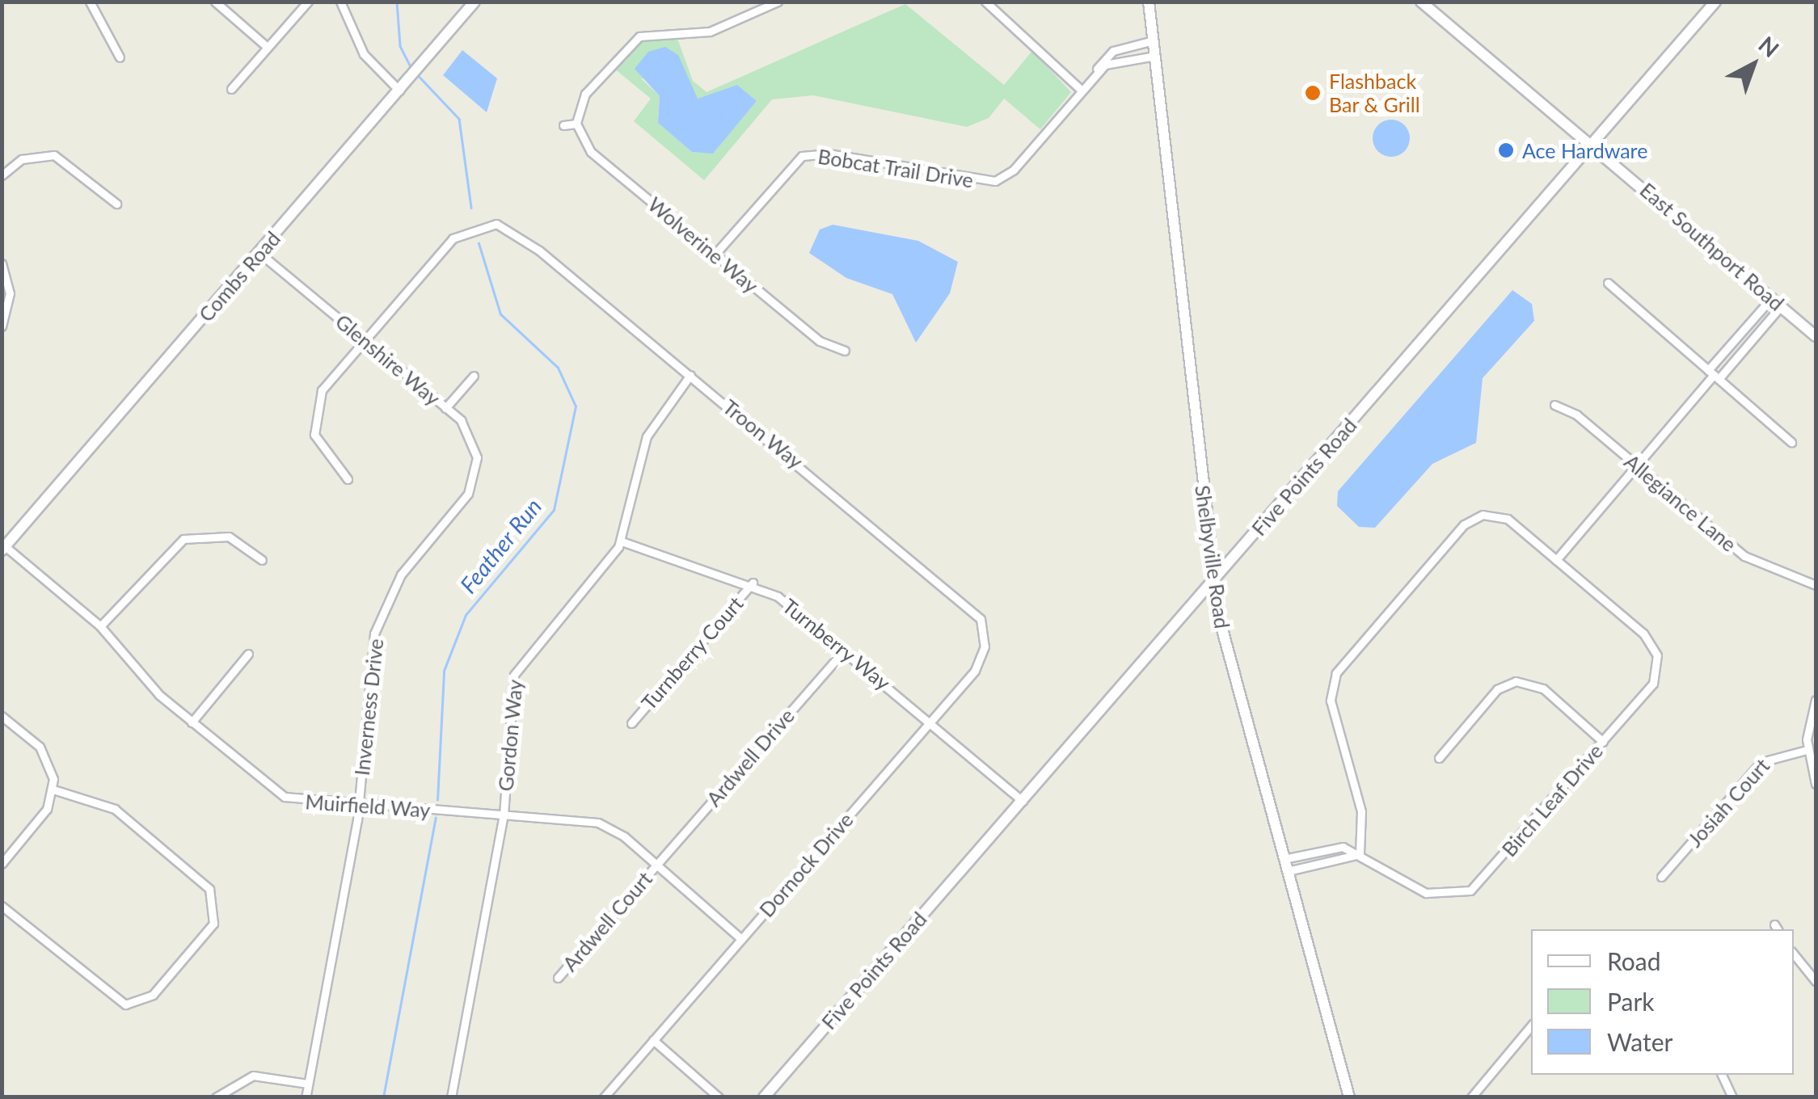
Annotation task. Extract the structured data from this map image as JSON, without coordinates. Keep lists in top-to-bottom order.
{
  "streets": {
    "street": [
      "Bobcat Trail Drive",
      "Wolverine Way",
      "East Southport Road",
      "Combs Road",
      "Glenshire Way",
      "Troon Way",
      "Five Points Road",
      "Allegiance Lane",
      "Shelbyville Road",
      "Turnberry Way",
      "Turnberry Court",
      "Inverness Drive",
      "Gordon Way",
      "Ardwell Drive",
      "Birch Leaf Drive",
      "Josiah Court",
      "Muirfield Way",
      "Dornock Drive",
      "Ardwell Court"
    ]
  },
  "crossings": [
    ["Bobcat Trail Drive", "Wolverine Way"],
    ["Bobcat Trail Drive", "Shelbyville Road"],
    ["East Southport Road", "Five Points Road"],
    ["Combs Road", "Glenshire Way"],
    ["Combs Road", "Muirfield Way"],
    ["Glenshire Way", "Troon Way"],
    ["Glenshire Way", "Inverness Drive"],
    ["Troon Way", "Gordon Way"],
    ["Troon Way", "Dornock Drive"],
    ["Five Points Road", "Shelbyville Road"],
    ["Five Points Road", "Turnberry Way"],
    ["Shelbyville Road", "Birch Leaf Drive"],
    ["Turnberry Way", "Turnberry Court"],
    ["Turnberry Way", "Gordon Way"],
    ["Turnberry Way", "Ardwell Drive"],
    ["Turnberry Way", "Dornock Drive"],
    ["Inverness Drive", "Muirfield Way"],
    ["Gordon Way", "Muirfield Way"],
    ["Ardwell Drive", "Muirfield Way"],
    ["Ardwell Drive", "Ardwell Court"],
    ["Muirfield Way", "Dornock Drive"],
    ["Muirfield Way", "Ardwell Court"]
  ],
  "water": ["Feather Run"],
  "places": ["Flashback Bar & Grill", "Ace Hardware"],
  "legend": ["Road", "Park", "Water"],
  "north": "top right"
}
